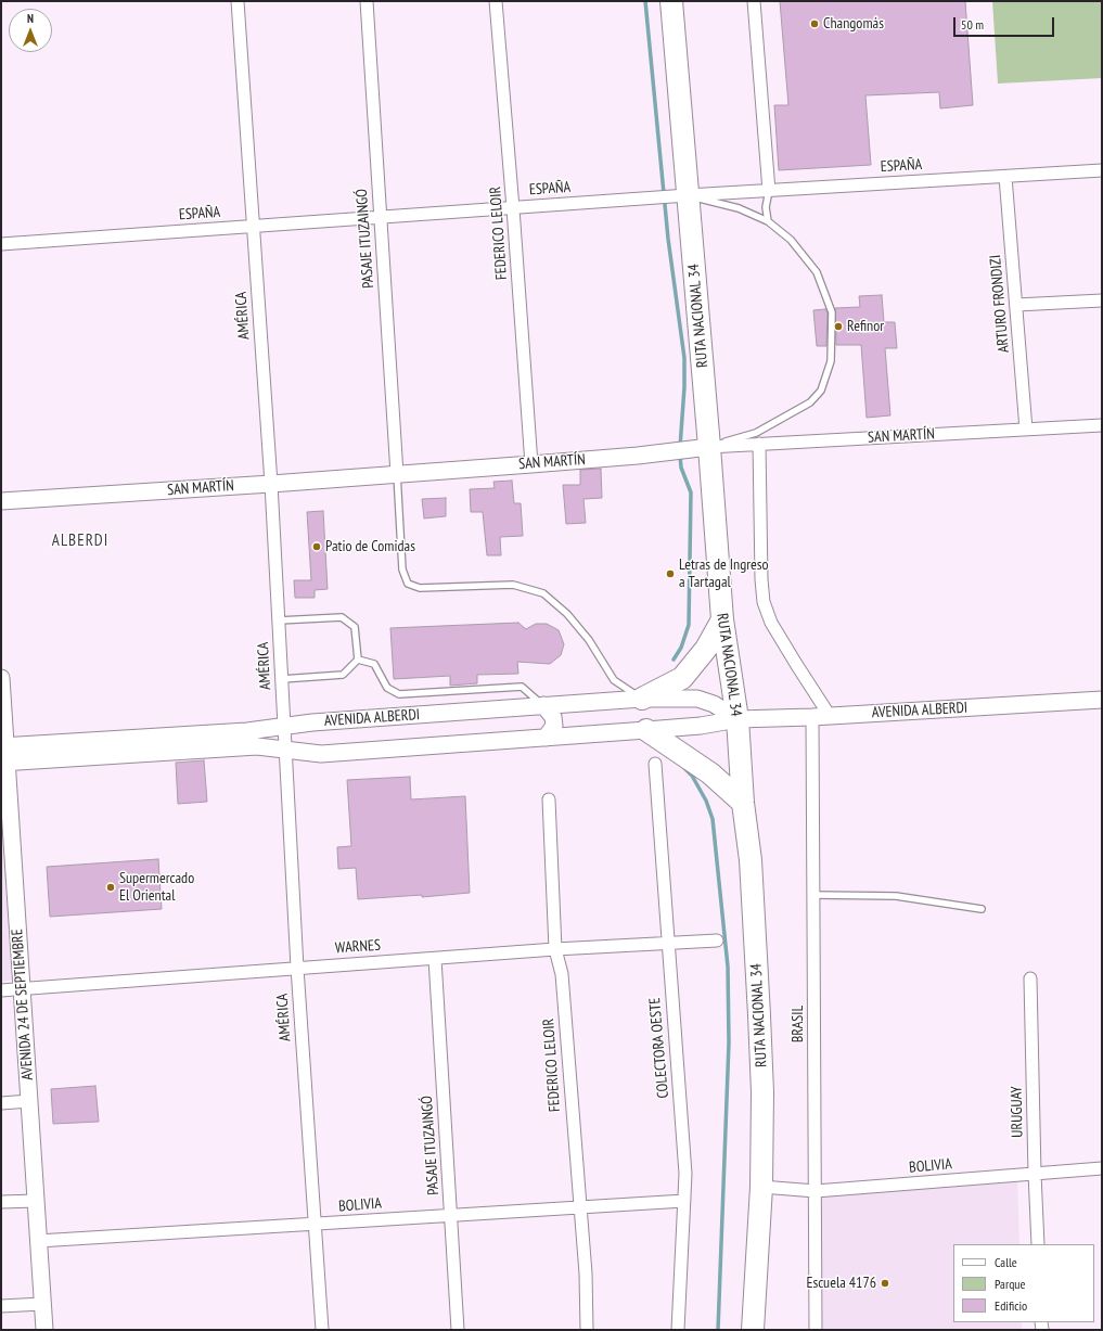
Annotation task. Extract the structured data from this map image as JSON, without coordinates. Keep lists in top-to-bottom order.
{
  "streets": {
    "highway": ["RUTA NACIONAL 34"],
    "main road": ["SAN MARTÍN", "AVENIDA ALBERDI", "AVENIDA 24 DE SEPTIEMBRE"],
    "street": [
      "ESPAÑA",
      "FEDERICO LELOIR",
      "PASAJE ITUZAINGÓ",
      "ARTURO FRONDIZI",
      "AMÉRICA",
      "WARNES",
      "BRASIL",
      "COLECTORA OESTE",
      "URUGUAY",
      "BOLIVIA"
    ]
  },
  "crossings": [
    ["ESPAÑA", "FEDERICO LELOIR"],
    ["ESPAÑA", "PASAJE ITUZAINGÓ"],
    ["ESPAÑA", "ARTURO FRONDIZI"],
    ["ESPAÑA", "AMÉRICA"],
    ["ESPAÑA", "RUTA NACIONAL 34"],
    ["FEDERICO LELOIR", "SAN MARTÍN"],
    ["FEDERICO LELOIR", "WARNES"],
    ["FEDERICO LELOIR", "BOLIVIA"],
    ["PASAJE ITUZAINGÓ", "SAN MARTÍN"],
    ["PASAJE ITUZAINGÓ", "WARNES"],
    ["PASAJE ITUZAINGÓ", "BOLIVIA"],
    ["ARTURO FRONDIZI", "SAN MARTÍN"],
    ["AMÉRICA", "SAN MARTÍN"],
    ["AMÉRICA", "AVENIDA ALBERDI"],
    ["AMÉRICA", "WARNES"],
    ["AMÉRICA", "BOLIVIA"],
    ["RUTA NACIONAL 34", "SAN MARTÍN"],
    ["RUTA NACIONAL 34", "AVENIDA ALBERDI"],
    ["RUTA NACIONAL 34", "BOLIVIA"],
    ["AVENIDA ALBERDI", "AVENIDA 24 DE SEPTIEMBRE"],
    ["AVENIDA ALBERDI", "BRASIL"],
    ["WARNES", "AVENIDA 24 DE SEPTIEMBRE"],
    ["WARNES", "COLECTORA OESTE"],
    ["AVENIDA 24 DE SEPTIEMBRE", "BOLIVIA"],
    ["BRASIL", "BOLIVIA"],
    ["COLECTORA OESTE", "BOLIVIA"],
    ["URUGUAY", "BOLIVIA"]
  ],
  "districts": ["ALBERDI"],
  "places": [
    "Changomás",
    "Refinor",
    "Patio de Comidas",
    "Letras de Ingreso a Tartagal",
    "Supermercado El Oriental",
    "Escuela 4176"
  ],
  "legend": ["Calle", "Parque", "Edificio"],
  "scale_bar": "50 m",
  "north": "top"
}
